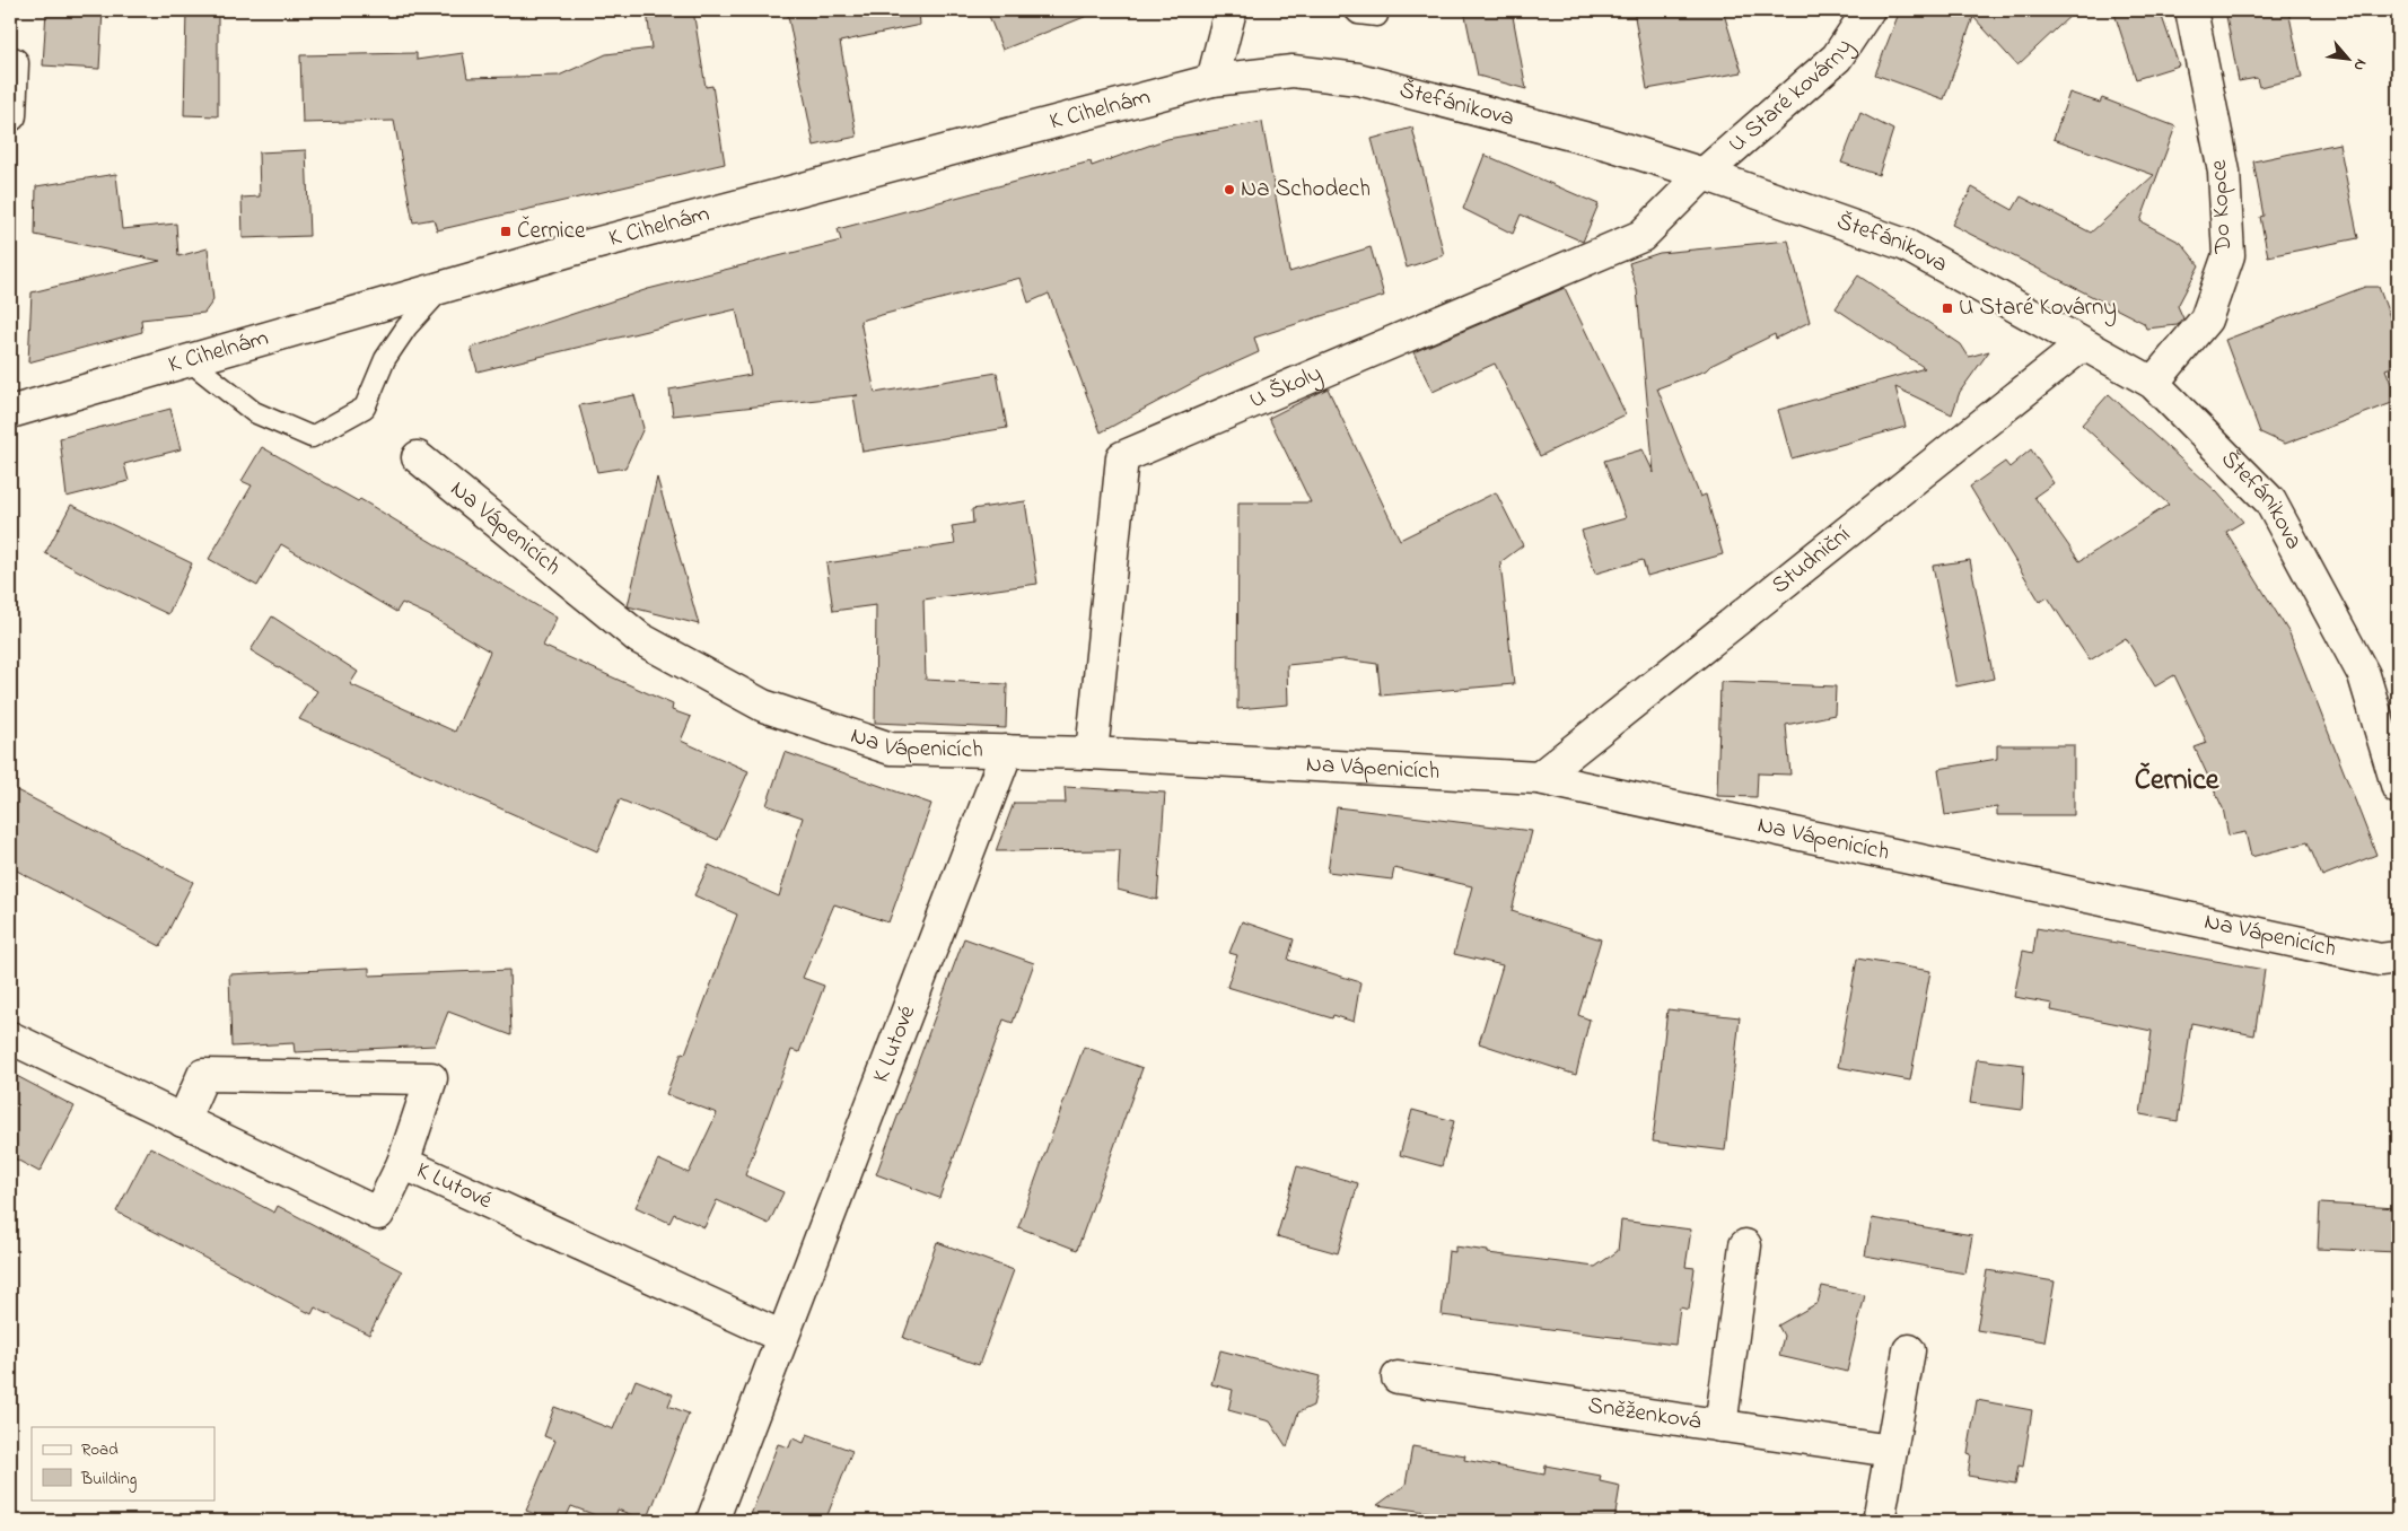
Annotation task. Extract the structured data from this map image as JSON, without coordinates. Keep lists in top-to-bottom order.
{
  "streets": {
    "street": [
      "U Staré kovárny",
      "Štefánikova",
      "K Cihelnám",
      "Do Kopce",
      "U Školy",
      "Na Vápenicích",
      "Studniční",
      "K Lutové",
      "Sněženková"
    ]
  },
  "crossings": [
    ["U Staré kovárny", "Štefánikova"],
    ["U Staré kovárny", "U Školy"],
    ["Štefánikova", "K Cihelnám"],
    ["Štefánikova", "Do Kopce"],
    ["Štefánikova", "U Školy"],
    ["Štefánikova", "Studniční"],
    ["U Školy", "Na Vápenicích"],
    ["Na Vápenicích", "Studniční"],
    ["Na Vápenicích", "K Lutové"]
  ],
  "districts": ["Černice"],
  "places": {
    "other": ["Na Schodech"],
    "transit": ["Černice", "U Staré Kovárny"]
  },
  "legend": ["Road", "Building"],
  "north": "bottom right"
}
